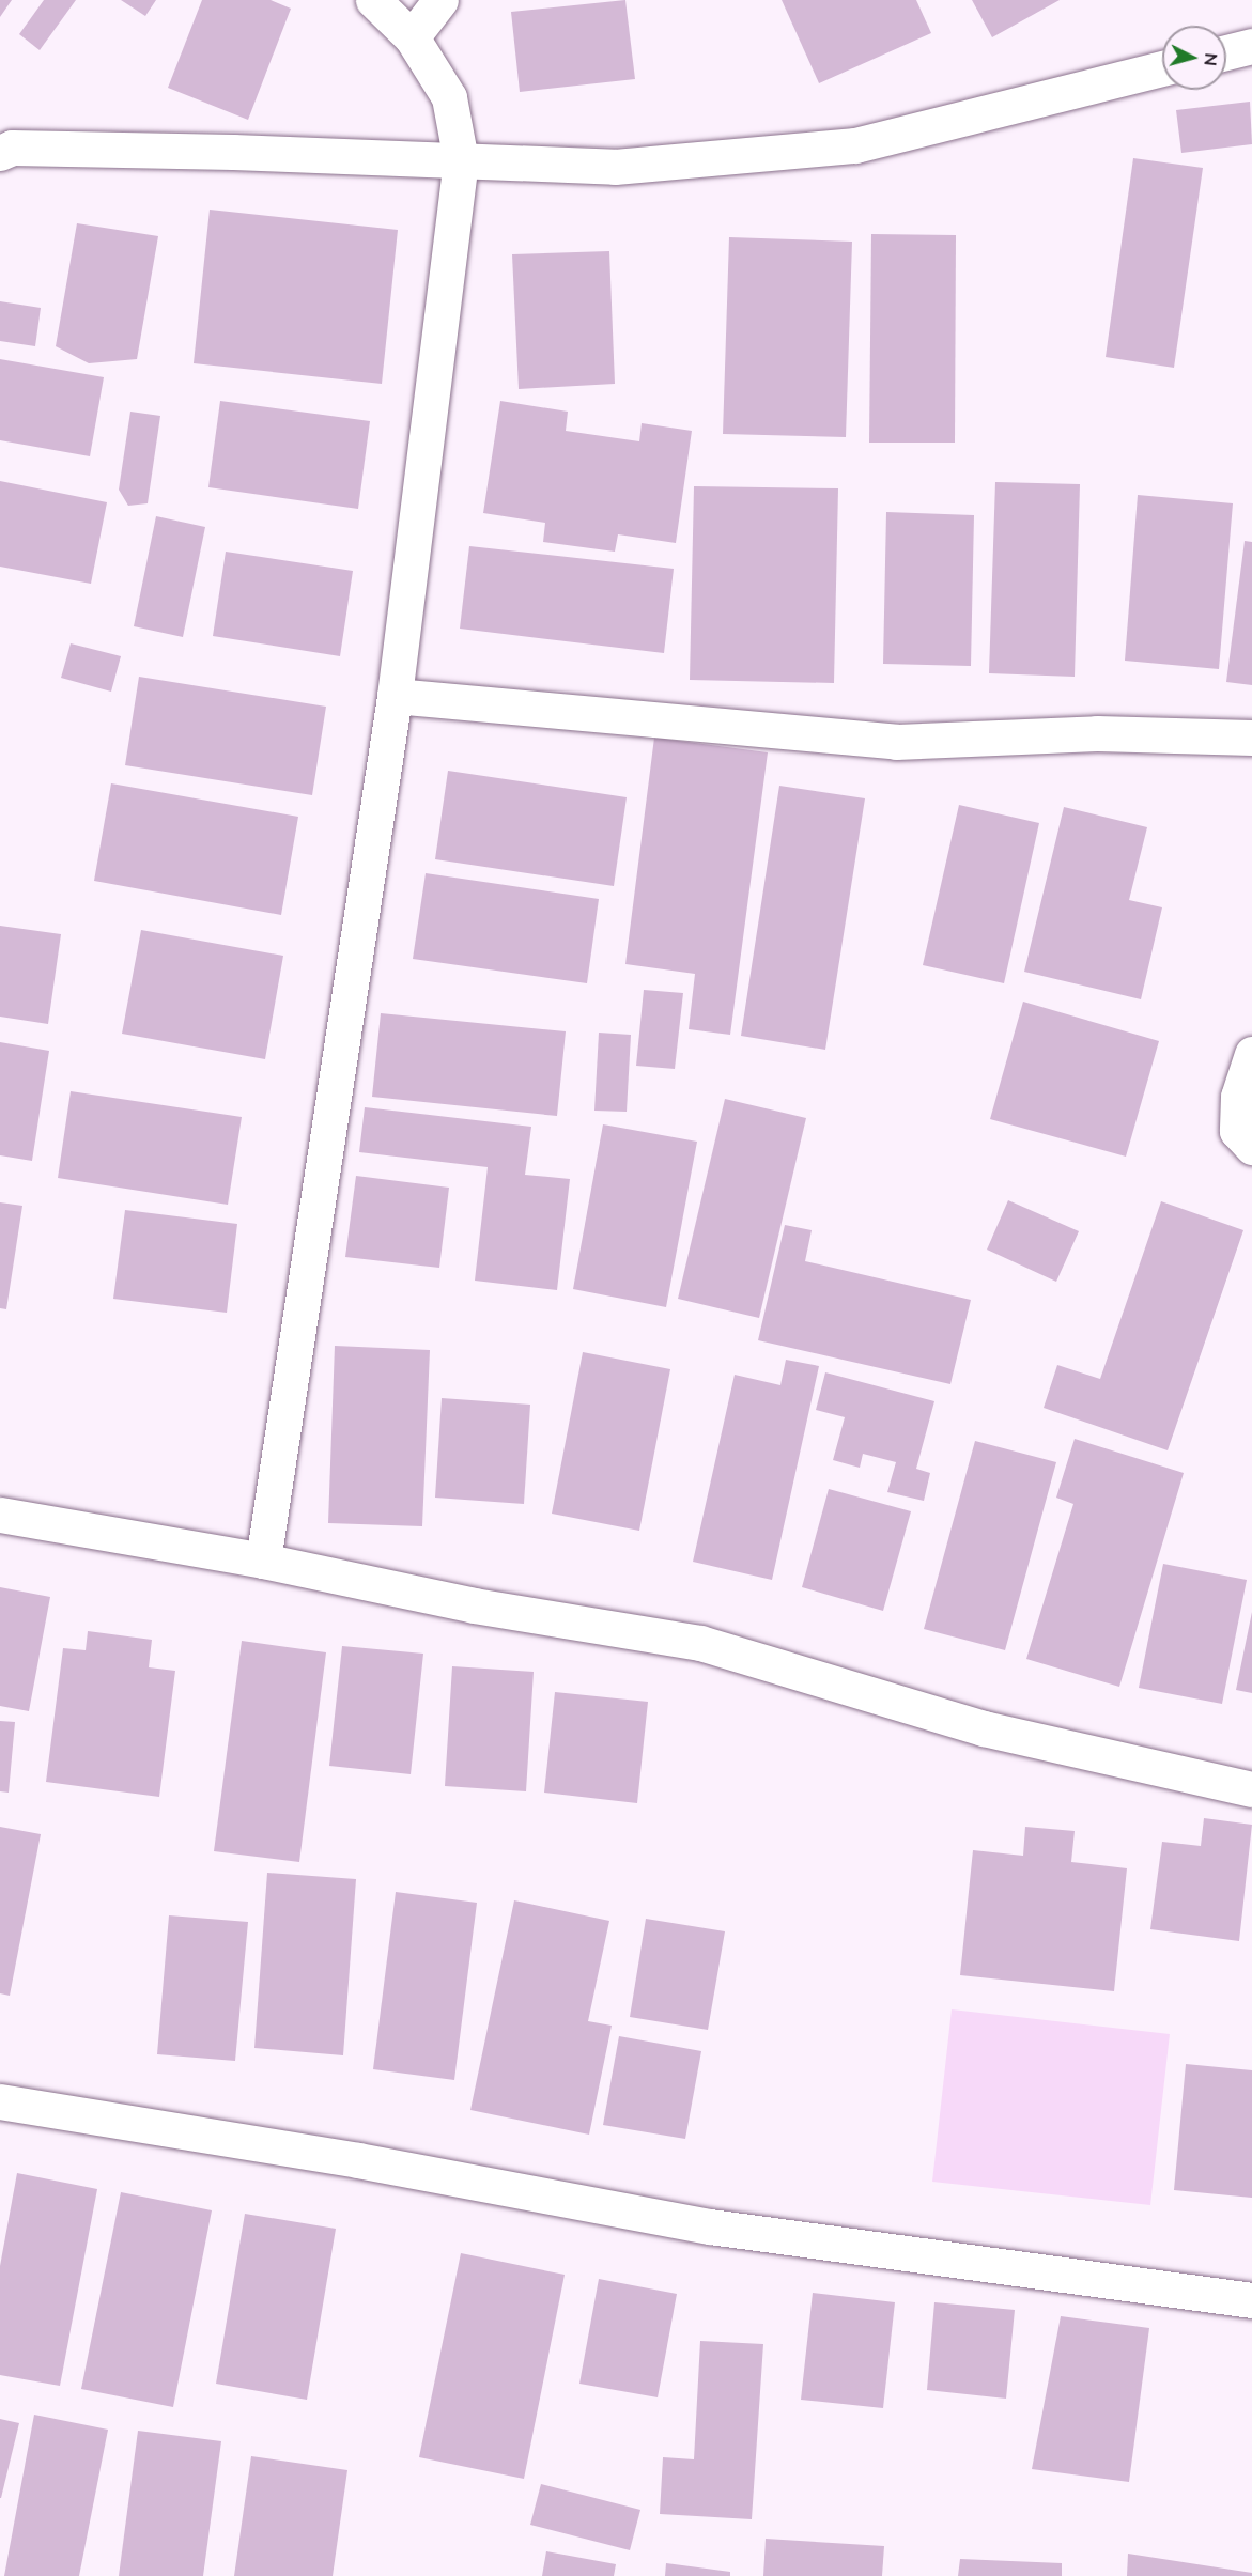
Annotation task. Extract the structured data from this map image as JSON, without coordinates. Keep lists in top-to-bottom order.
{
  "north": "right"
}
